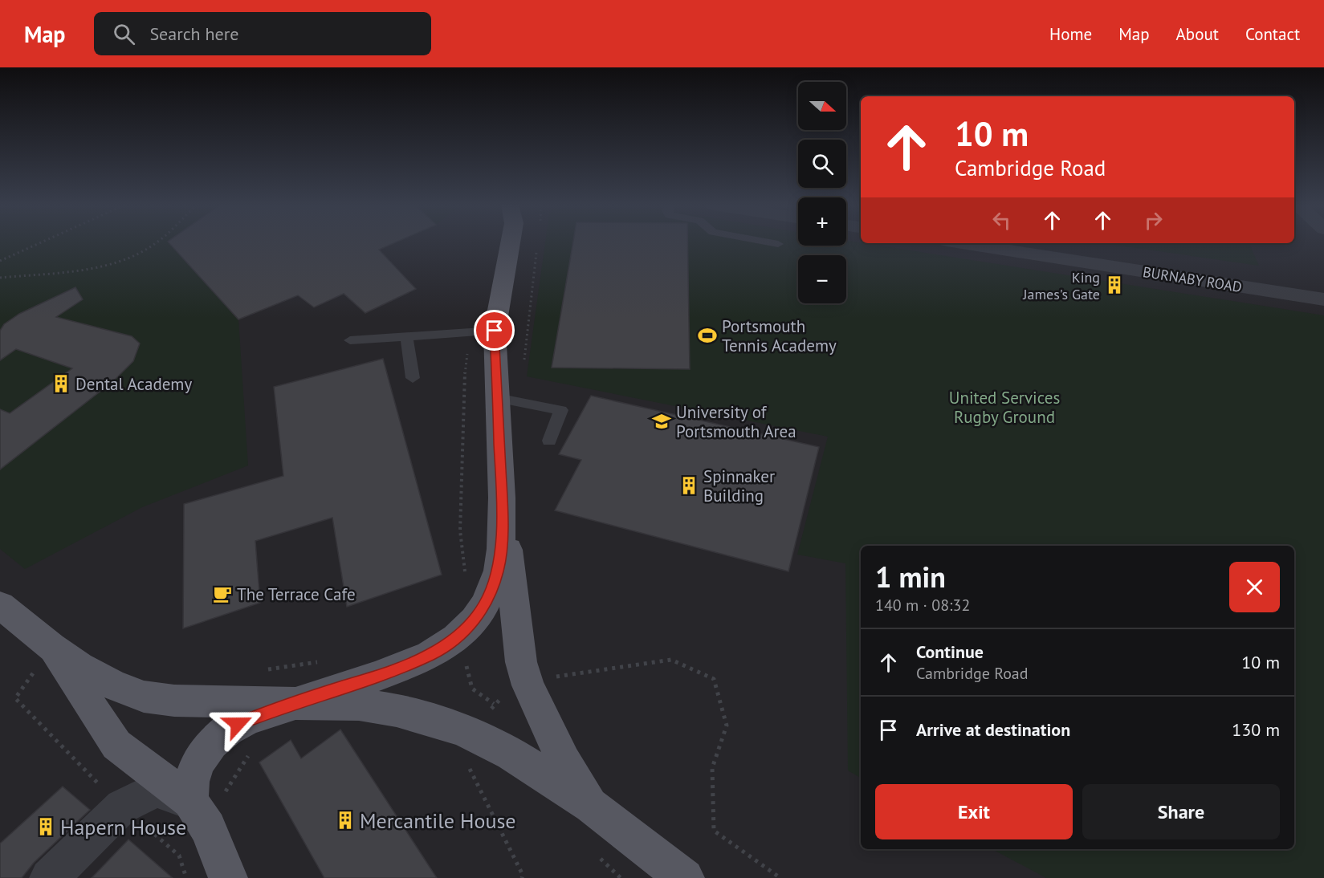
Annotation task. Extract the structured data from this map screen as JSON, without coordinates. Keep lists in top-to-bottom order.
{
  "streets": {
    "street": ["BURNABY ROAD"]
  },
  "parks": ["United Services Rugby Ground"],
  "places": {
    "building": [
      "King James's Gate",
      "Dental Academy",
      "Spinnaker Building",
      "Mercantile House",
      "Hapern House"
    ],
    "sports": ["Portsmouth Tennis Academy"],
    "school or university": ["University of Portsmouth Area"],
    "cafe": ["The Terrace Cafe"]
  },
  "north": "right",
  "page": {
    "header": "Map",
    "search": "Search here",
    "nav": [
      "Home",
      "Map",
      "About",
      "Contact"
    ],
    "map_buttons": ["+", "−"],
    "turn": ["10 m", "Cambridge Road"],
    "heading": ["1 min", "140 m · 08:32"],
    "list": [
      {
        "name": "Continue",
        "note": "Cambridge Road",
        "value": "10 m"
      },
      {
        "name": "Arrive at destination",
        "value": "130 m"
      }
    ],
    "buttons": ["Exit", "Share"]
  }
}
